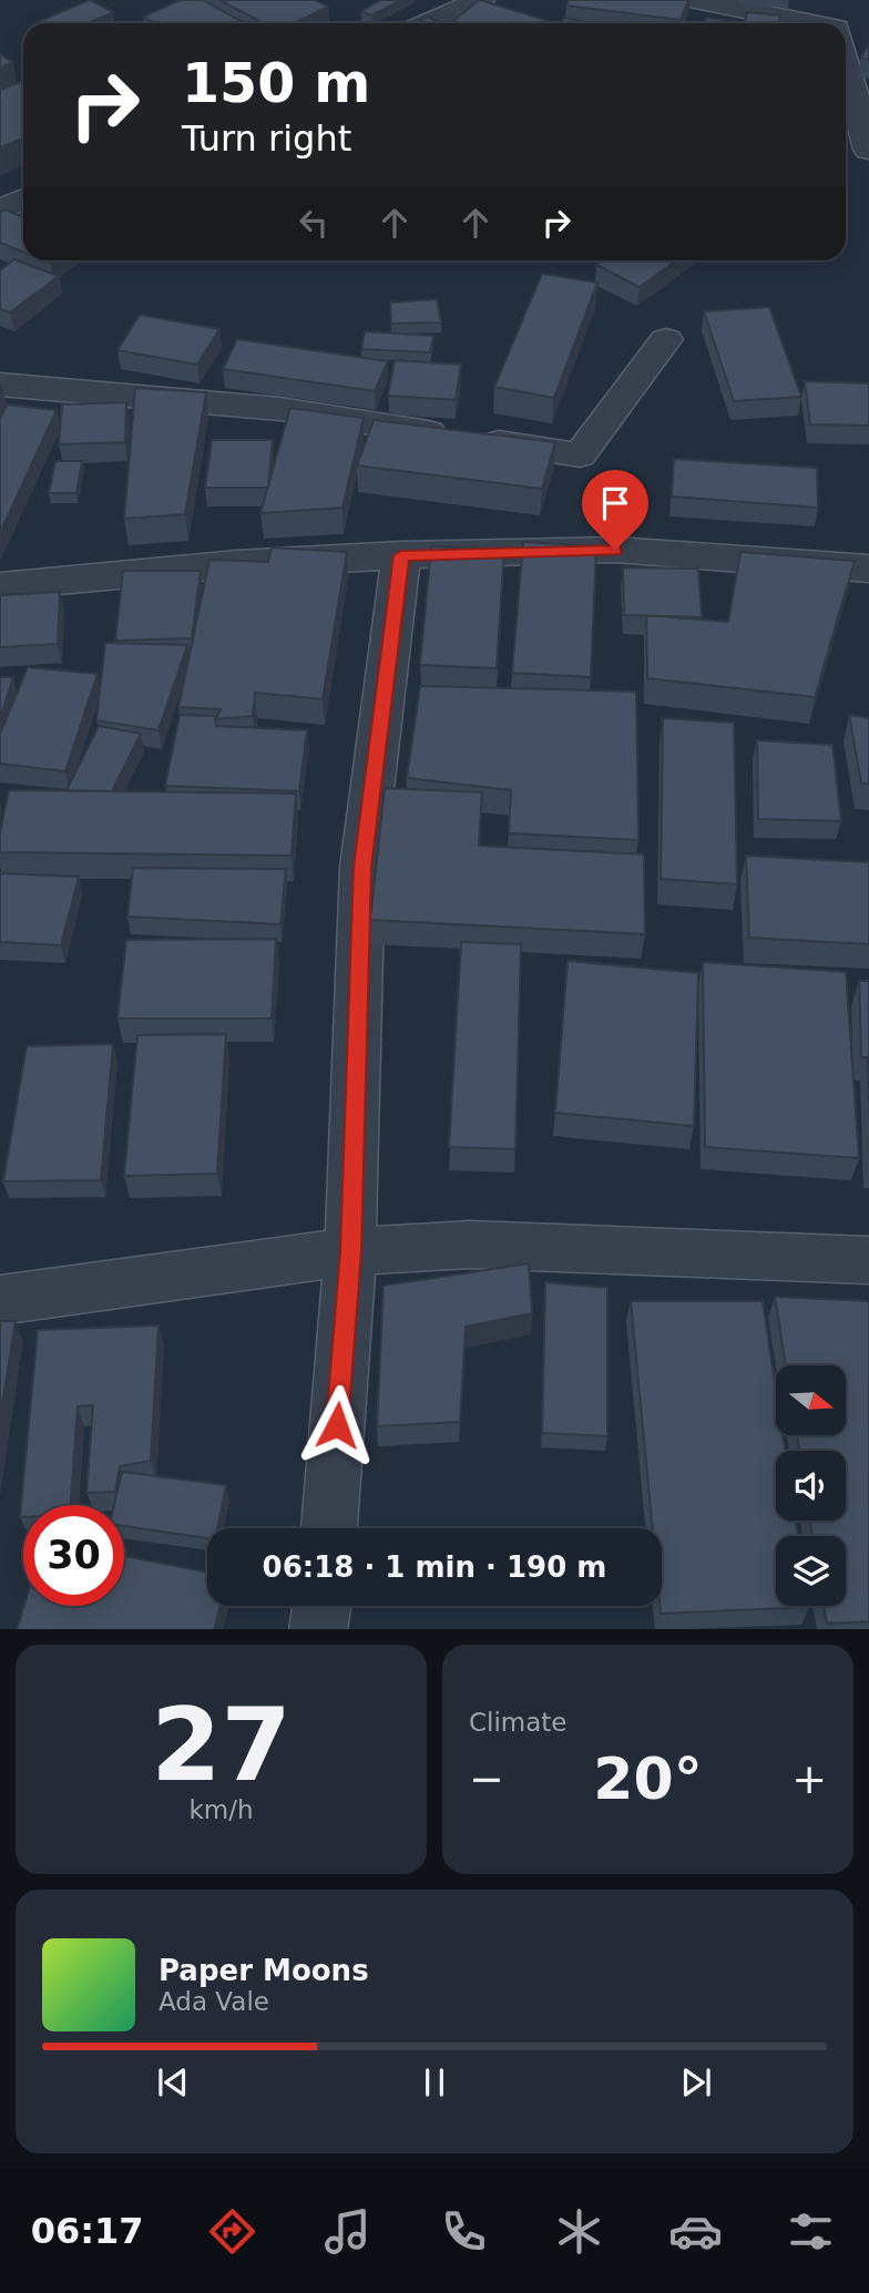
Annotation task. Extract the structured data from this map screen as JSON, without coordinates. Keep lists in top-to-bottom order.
{
  "north": "right",
  "page": {
    "turn": ["150 m", "Turn right"],
    "limit": "30",
    "trip": "06:18 · 1 min · 190 m",
    "tile": [
      ["27", "km/h"],
      "Climate"
    ],
    "heat": ["−", "20°", "+"],
    "song": ["Paper Moons", "Ada Vale"],
    "tabs": "06:17"
  }
}
